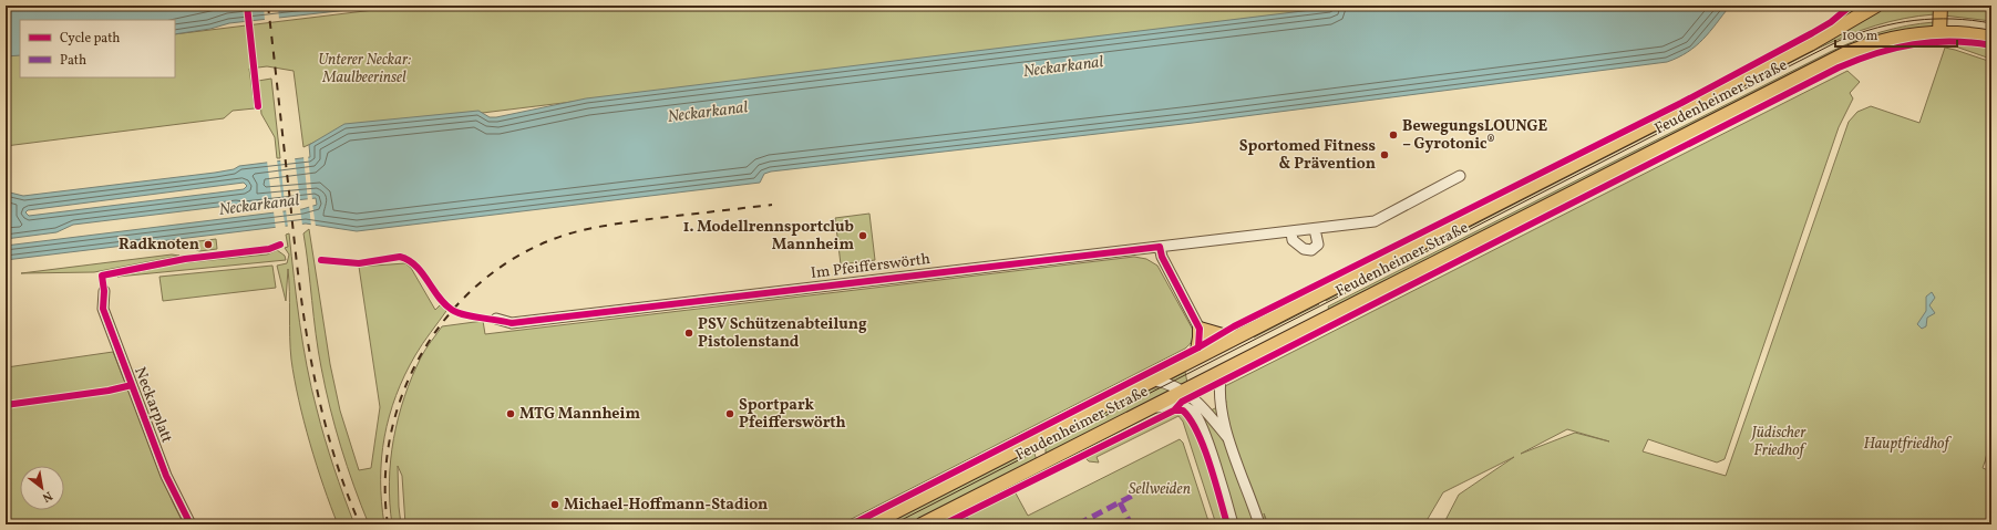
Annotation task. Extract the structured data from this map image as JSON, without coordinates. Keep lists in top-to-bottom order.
{
  "streets": {
    "main road": ["Feudenheimer Straße"],
    "street": ["Im Pfeifferswörth", "Neckarplatt"]
  },
  "water": ["Neckarkanal"],
  "parks": [
    "Unterer Neckar: Maulbeerinsel",
    "Jüdischer Friedhof",
    "Hauptfriedhof",
    "Sellweiden"
  ],
  "places": [
    "BewegungsLOUNGE – Gyrotonic®",
    "Sportomed Fitness & Prävention",
    "1. Modellrennsportclub Mannheim",
    "Radknoten",
    "PSV Schützenabteilung Pistolenstand",
    "MTG Mannheim",
    "Sportpark Pfeifferswörth",
    "Michael-Hoffmann-Stadion"
  ],
  "legend": ["Cycle path", "Path"],
  "scale_bar": "100 m",
  "north": "bottom right"
}
